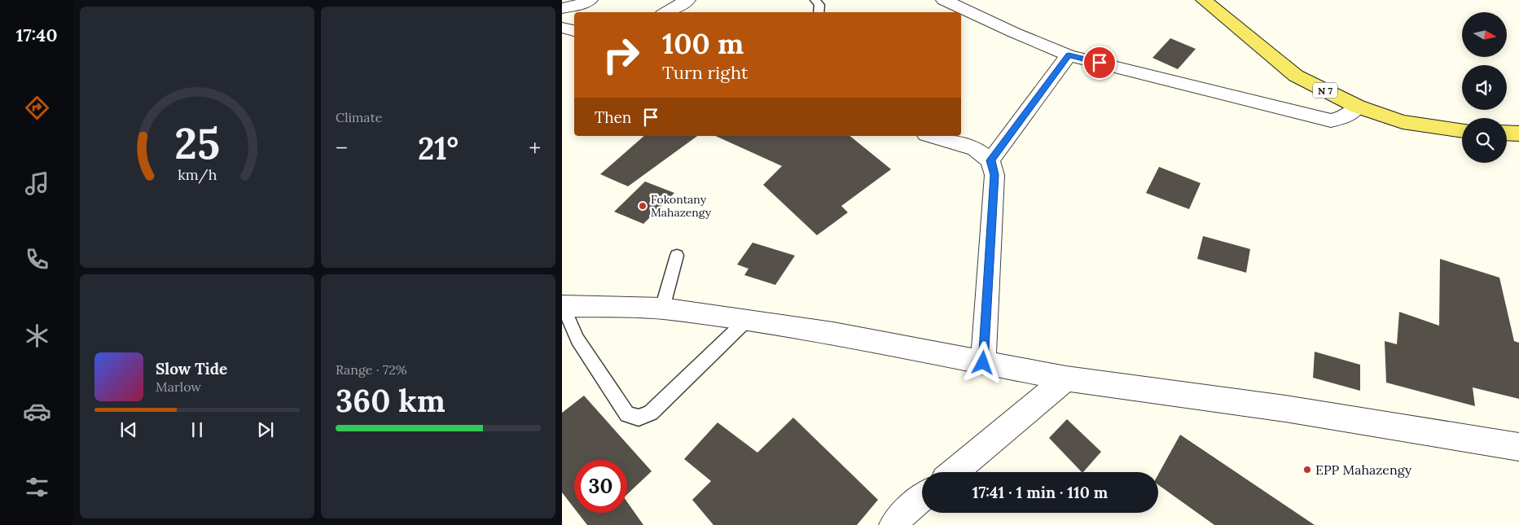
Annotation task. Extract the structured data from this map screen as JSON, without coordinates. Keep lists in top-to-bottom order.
{
  "streets": {
    "main road": ["N 7"]
  },
  "places": ["Fokontany Mahazengy", "EPP Mahazengy"],
  "north": "right",
  "page": {
    "tabs": "17:40",
    "tile": [
      "Climate",
      ["Range · 72%", "360 km"]
    ],
    "turn": ["100 m", "Turn right"],
    "then": "Then",
    "heat": ["−", "21°", "+"],
    "song": ["Slow Tide", "Marlow"],
    "limit": "30",
    "trip": "17:41 · 1 min · 110 m",
    "gauge": ["25", "km/h"]
  }
}
